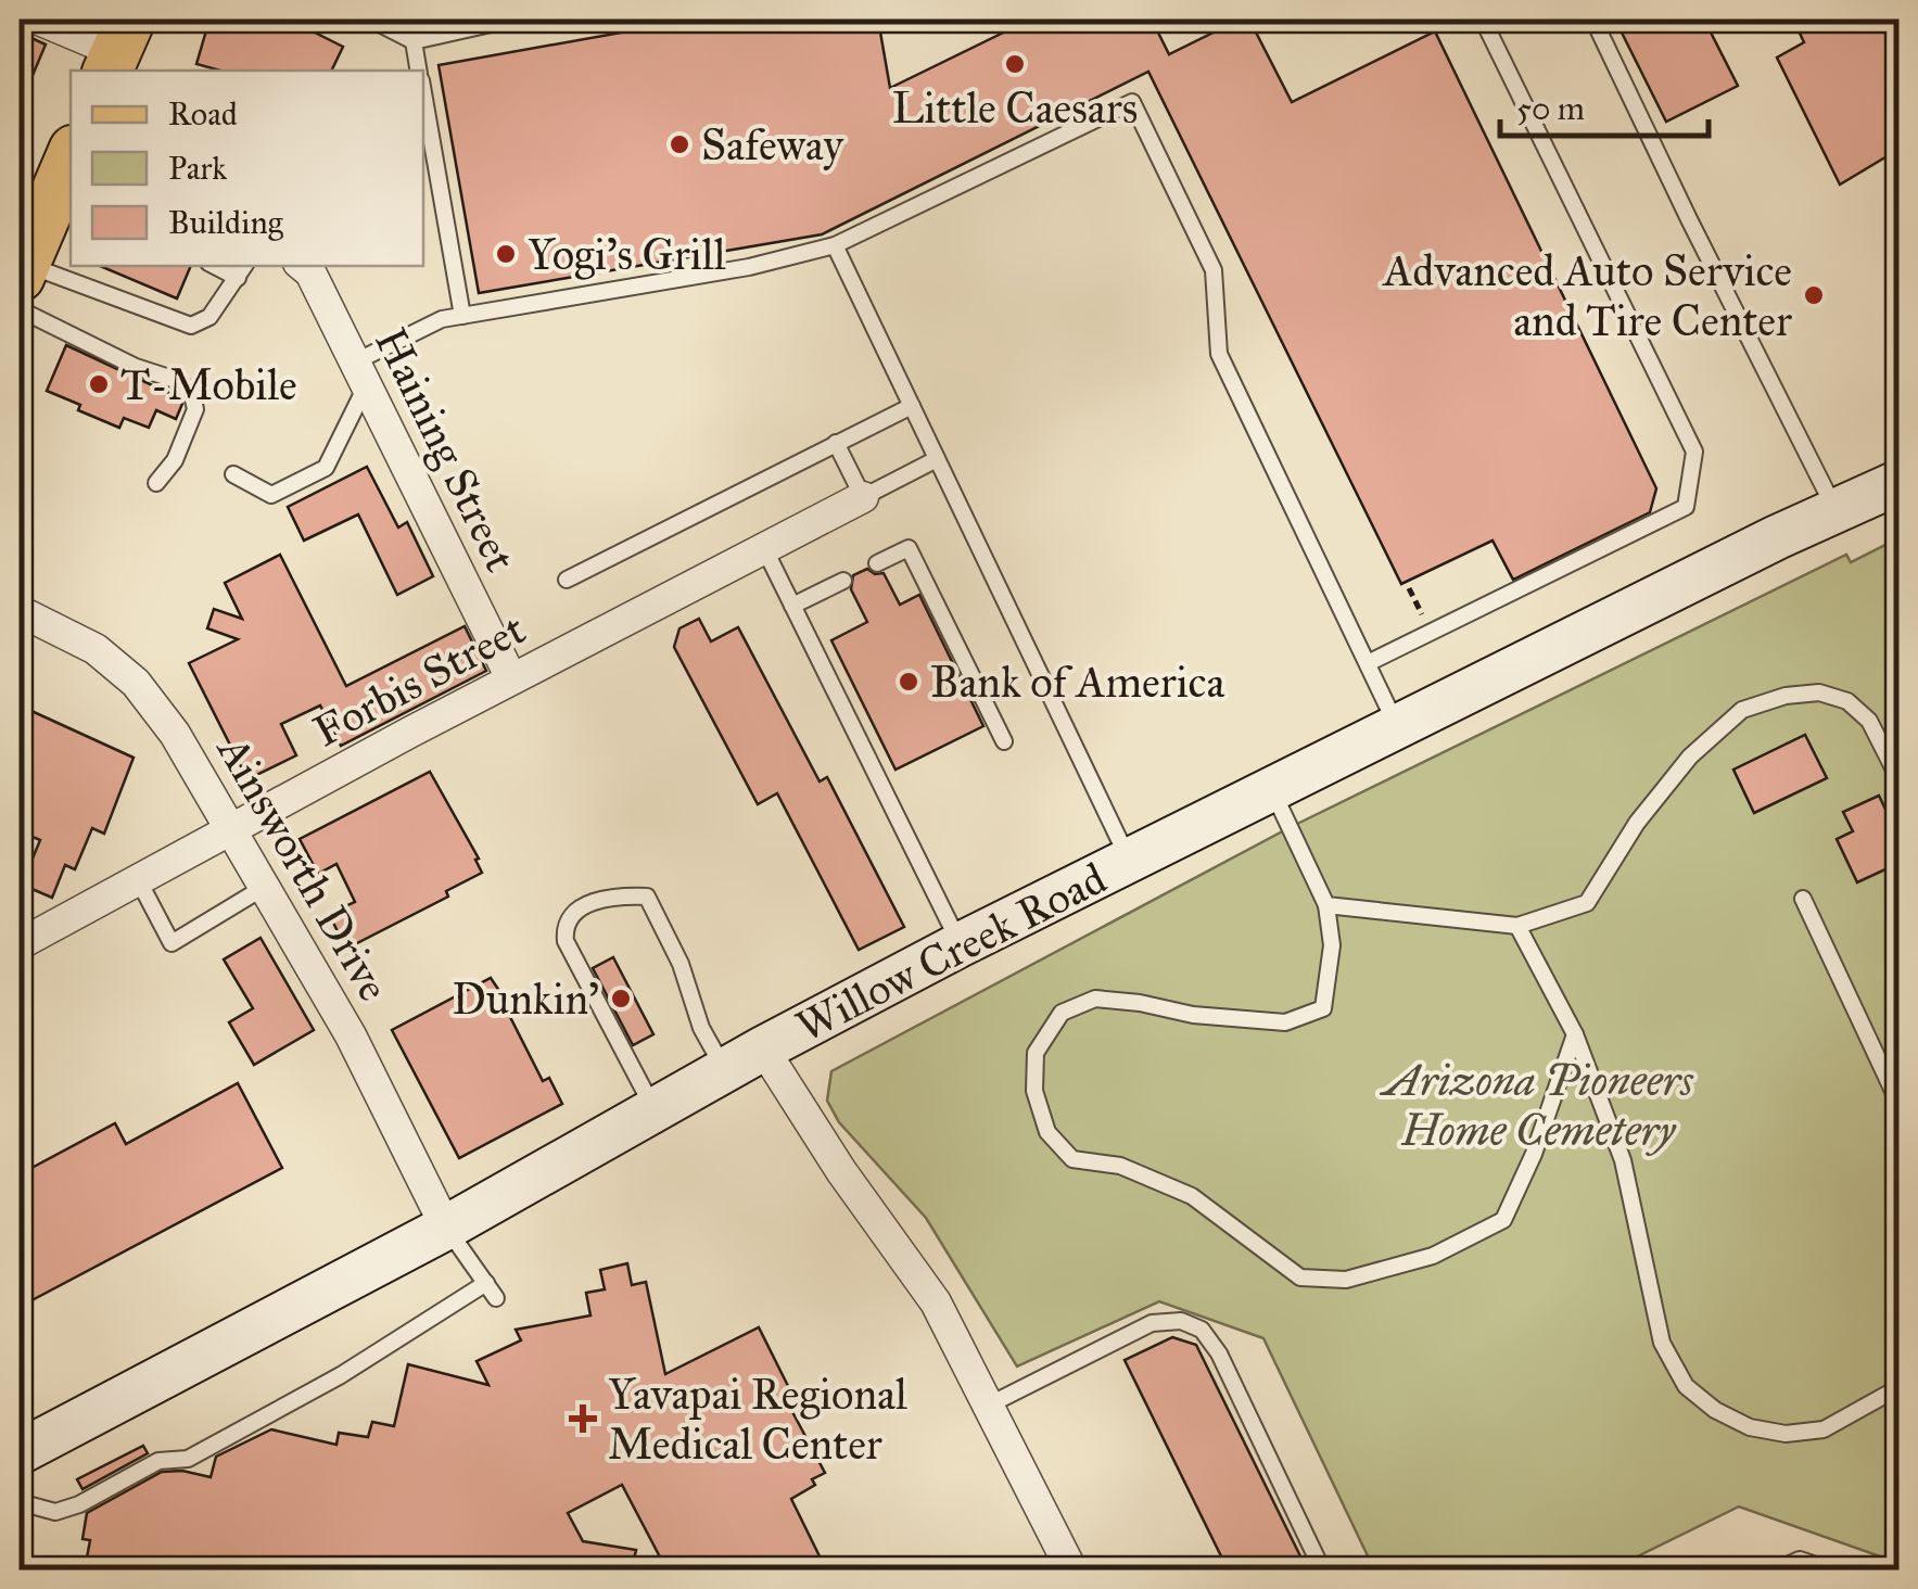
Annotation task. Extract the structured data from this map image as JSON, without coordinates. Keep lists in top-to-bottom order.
{
  "streets": {
    "main road": ["Willow Creek Road"],
    "street": ["Haining Street", "Forbis Street", "Ainsworth Drive"]
  },
  "crossings": [
    ["Haining Street", "Forbis Street"],
    ["Forbis Street", "Ainsworth Drive"],
    ["Ainsworth Drive", "Willow Creek Road"]
  ],
  "parks": ["Arizona Pioneers Home Cemetery"],
  "places": {
    "other": [
      "Little Caesars",
      "Safeway",
      "Yogi's Grill",
      "Advanced Auto Service and Tire Center",
      "T-Mobile",
      "Bank of America",
      "Dunkin'"
    ],
    "health": ["Yavapai Regional Medical Center"]
  },
  "legend": ["Road", "Park", "Building"],
  "scale_bar": "50 m"
}
